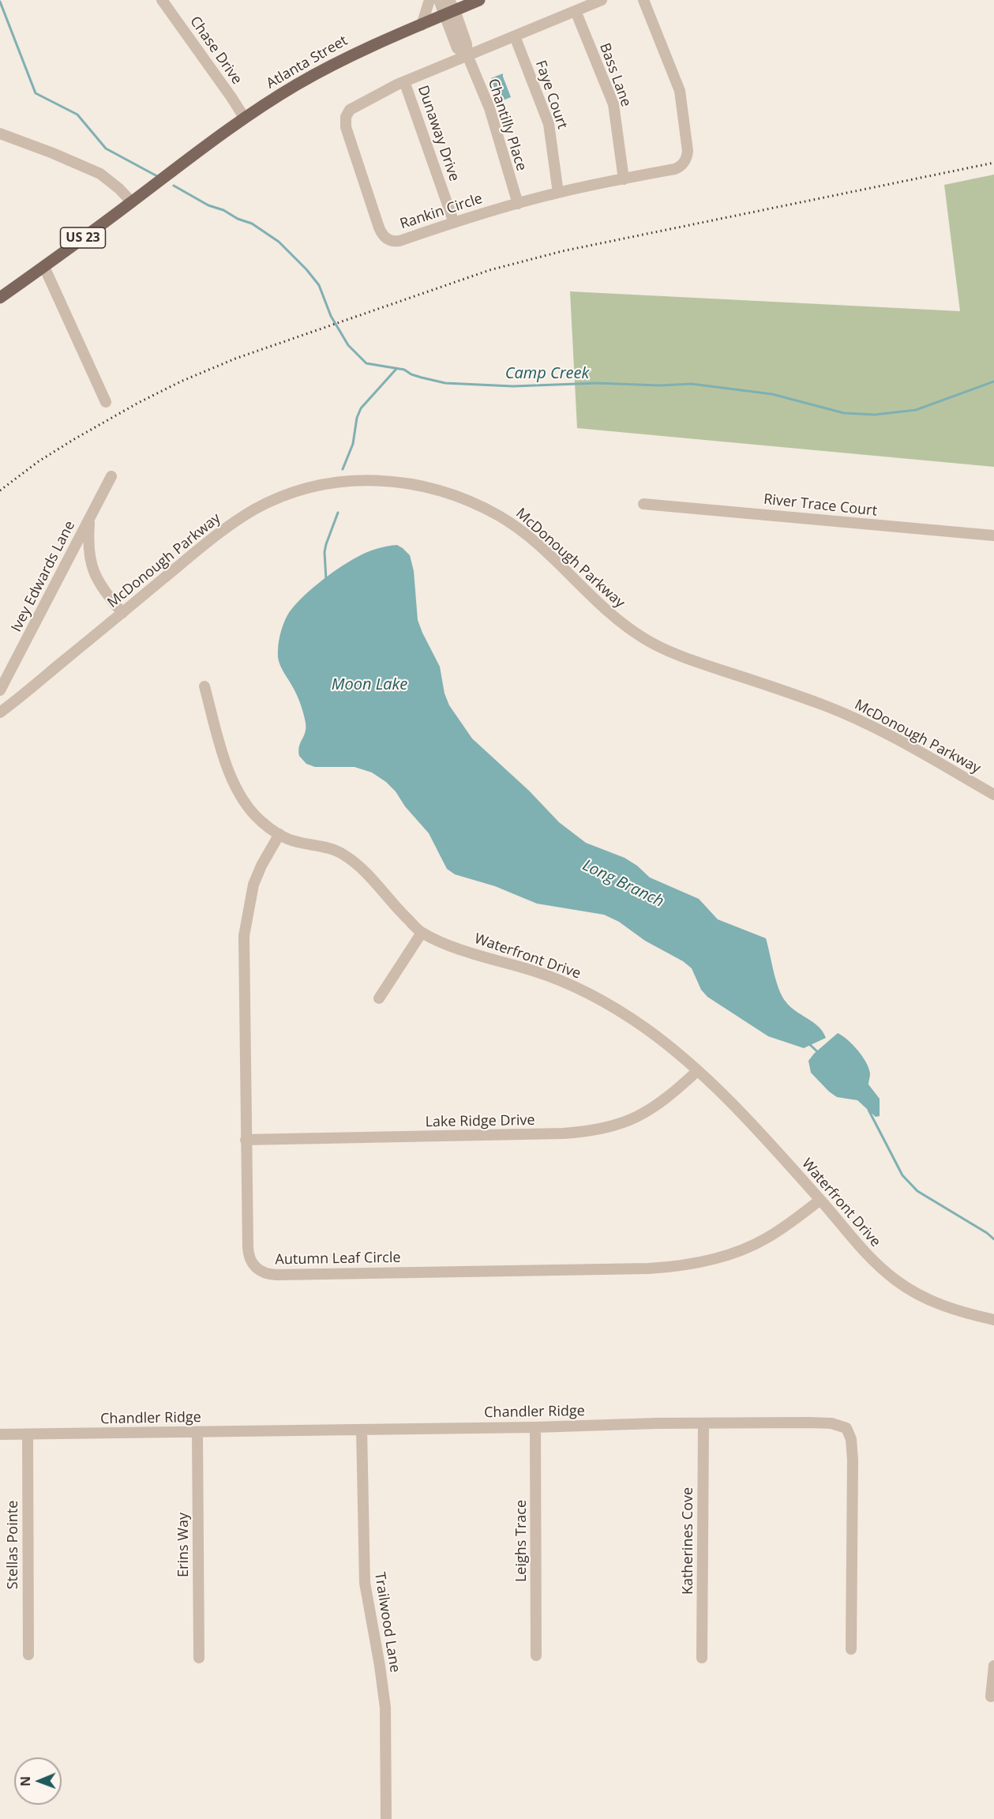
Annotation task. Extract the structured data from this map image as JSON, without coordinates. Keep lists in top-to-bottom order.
{
  "streets": {
    "main road": ["Atlanta Street", "US 23"],
    "street": [
      "Chase Drive",
      "Bass Lane",
      "Faye Court",
      "Chantilly Place",
      "Dunaway Drive",
      "Rankin Circle",
      "River Trace Court",
      "McDonough Parkway",
      "Ivey Edwards Lane",
      "Waterfront Drive",
      "Lake Ridge Drive",
      "Autumn Leaf Circle",
      "Chandler Ridge",
      "Leighs Trace",
      "Katherines Cove",
      "Stellas Pointe",
      "Erins Way",
      "Trailwood Lane"
    ]
  },
  "crossings": [
    ["Chase Drive", "Atlanta Street"],
    ["Atlanta Street", "Chantilly Place"],
    ["Atlanta Street", "US 23"],
    ["Bass Lane", "Rankin Circle"],
    ["Faye Court", "Rankin Circle"],
    ["Chantilly Place", "Rankin Circle"],
    ["Dunaway Drive", "Rankin Circle"],
    ["Waterfront Drive", "Lake Ridge Drive"],
    ["Waterfront Drive", "Autumn Leaf Circle"],
    ["Lake Ridge Drive", "Autumn Leaf Circle"],
    ["Chandler Ridge", "Leighs Trace"],
    ["Chandler Ridge", "Katherines Cove"],
    ["Chandler Ridge", "Stellas Pointe"],
    ["Chandler Ridge", "Erins Way"],
    ["Chandler Ridge", "Trailwood Lane"]
  ],
  "water": ["Camp Creek", "Moon Lake", "Long Branch"],
  "north": "left"
}
